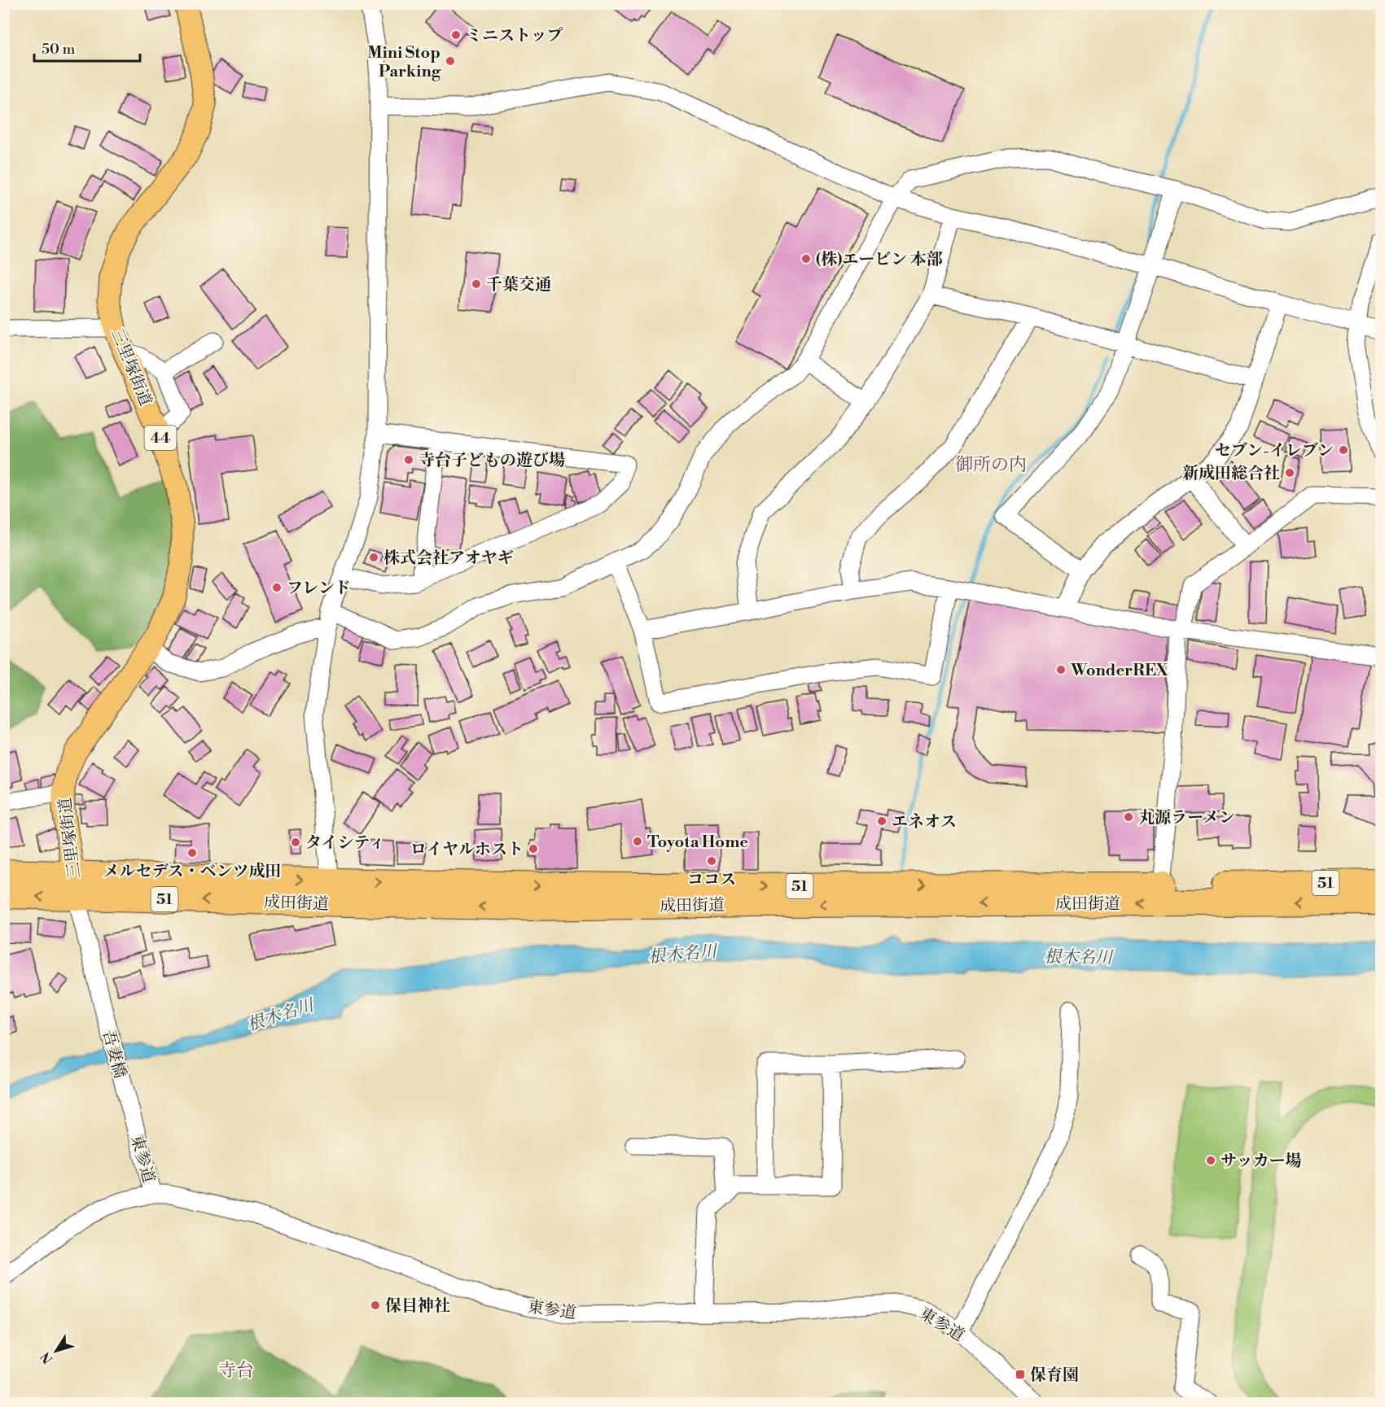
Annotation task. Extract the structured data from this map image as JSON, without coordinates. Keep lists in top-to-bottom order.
{
  "streets": {
    "highway": ["51", "成田街道"],
    "main road": ["三里塚街道", "44"],
    "street": ["吾妻橋", "東参道"]
  },
  "crossings": [
    ["三里塚街道", "成田街道"],
    ["三里塚街道", "吾妻橋"],
    ["成田街道", "吾妻橋"],
    ["吾妻橋", "東参道"]
  ],
  "districts": ["御所の内", "寺台"],
  "water": ["根木名川"],
  "places": {
    "other": [
      "ミニストップ",
      "Mini Stop Parking",
      "(株)エービン 本部",
      "千葉交通",
      "セブン-イレブン",
      "寺台子どもの遊び場",
      "新成田総合社",
      "株式会社アオヤギ",
      "フレンド",
      "WonderREX",
      "丸源ラーメン",
      "エネオス",
      "Toyota Home",
      "タイシティ",
      "ロイヤルホスト",
      "メルセデス・ベンツ成田",
      "ココス",
      "サッカー場",
      "保目神社"
    ],
    "transit": ["保育園"]
  },
  "scale_bar": "50 m",
  "north": "bottom left"
}
